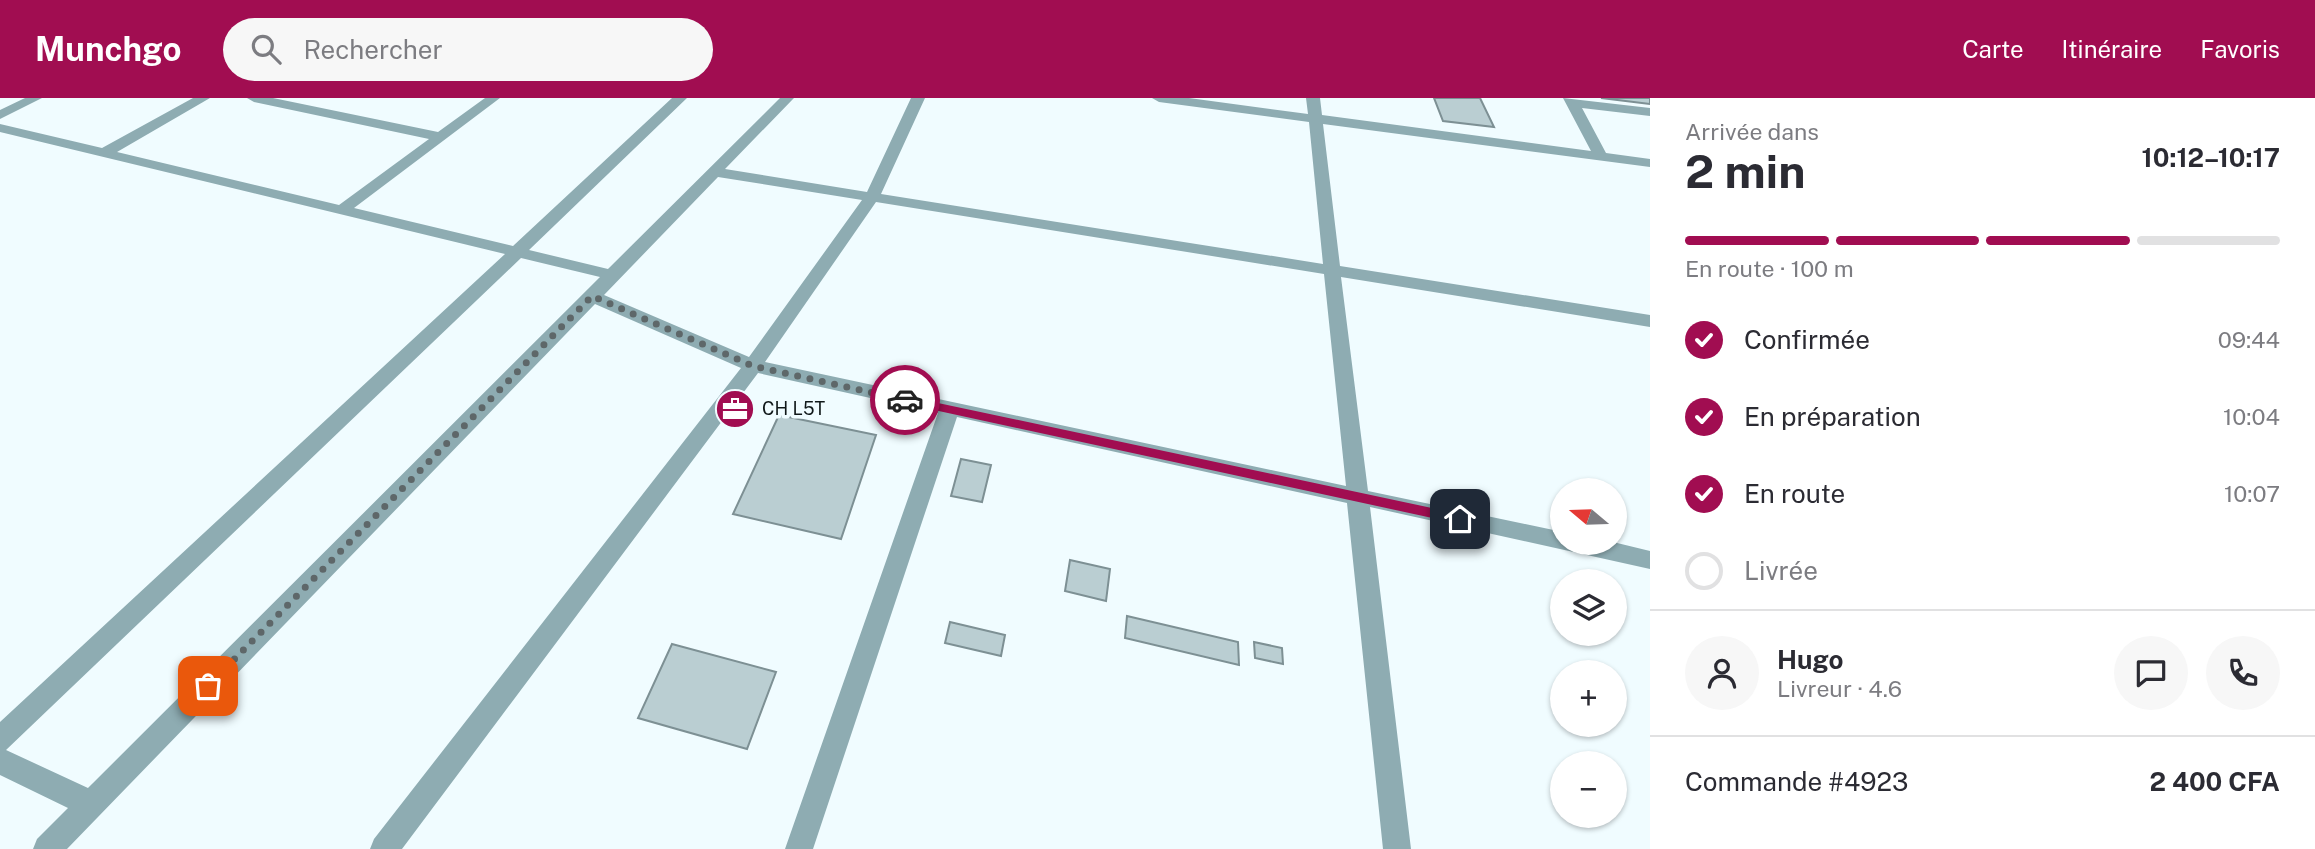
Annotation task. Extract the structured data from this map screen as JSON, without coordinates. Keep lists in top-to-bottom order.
{
  "places": {
    "office": ["CH L5T"]
  },
  "north": "left",
  "page": {
    "header": "Munchgo",
    "search": "Rechercher",
    "nav": ["Carte", "Itinéraire", "Favoris"],
    "heading": ["2 min", "Arrivée dans", "10:12–10:17"],
    "panel": [
      "Hugo",
      "Livreur · 4.6",
      "Commande #4923",
      "2 400 CFA"
    ],
    "bar": "En route · 100 m",
    "list": [
      ["Confirmée", "09:44"],
      ["En préparation", "10:04"],
      ["En route", "10:07"],
      "Livrée"
    ],
    "map_buttons": ["+", "−"]
  }
}
